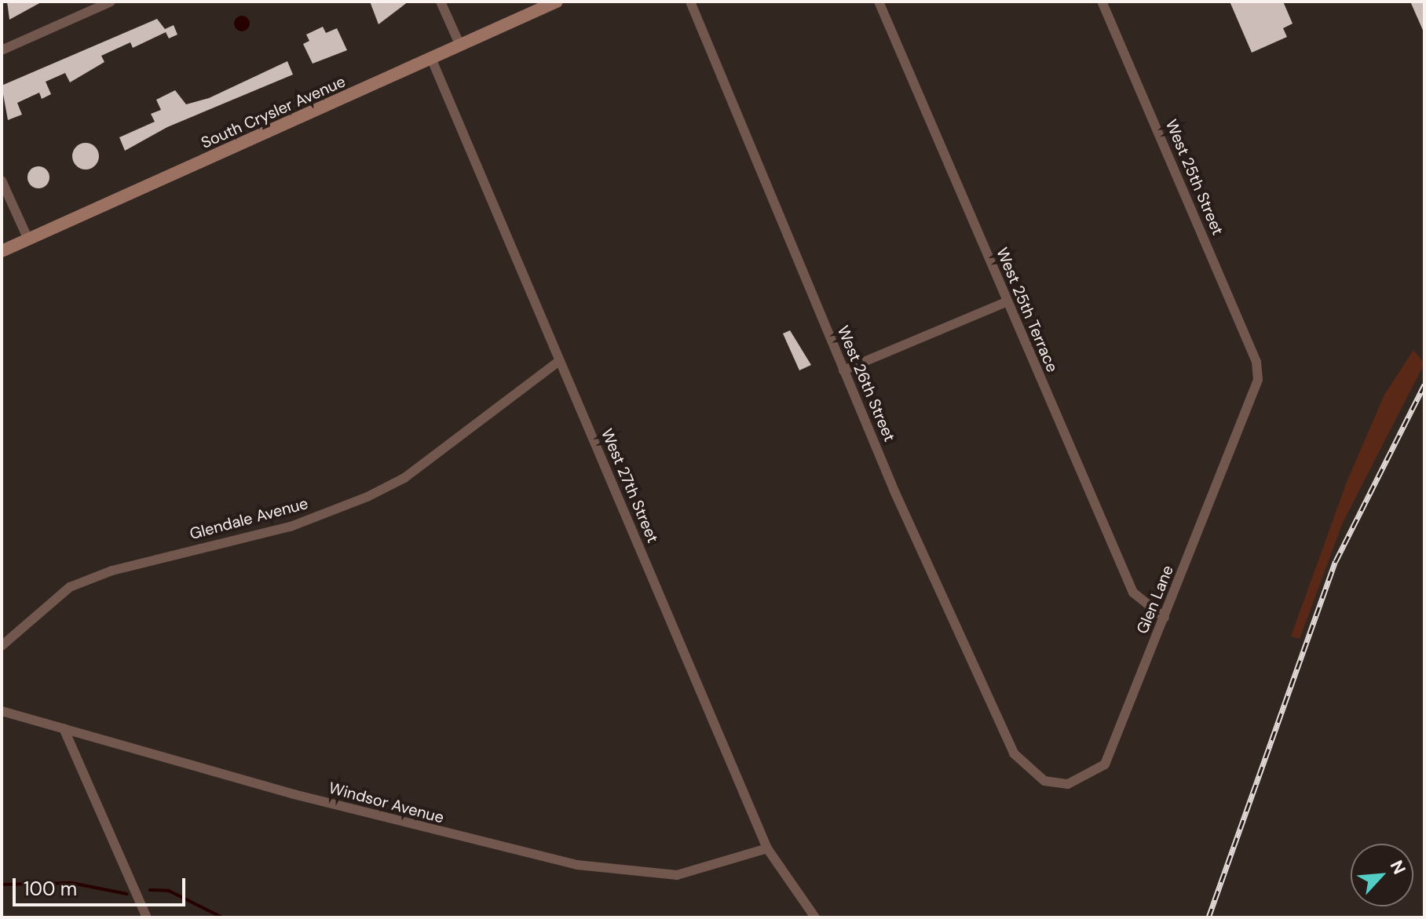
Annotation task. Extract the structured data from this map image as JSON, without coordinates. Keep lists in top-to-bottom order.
{
  "streets": {
    "main road": ["South Crysler Avenue"],
    "street": [
      "West 25th Street",
      "West 25th Terrace",
      "West 26th Street",
      "West 27th Street",
      "Glendale Avenue",
      "Glen Lane",
      "Windsor Avenue"
    ]
  },
  "crossings": [
    ["South Crysler Avenue", "West 27th Street"],
    ["West 25th Street", "Glen Lane"],
    ["West 25th Terrace", "Glen Lane"],
    ["West 26th Street", "Glen Lane"],
    ["West 27th Street", "Glendale Avenue"],
    ["West 27th Street", "Windsor Avenue"]
  ],
  "scale_bar": "100 m",
  "north": "top right"
}
